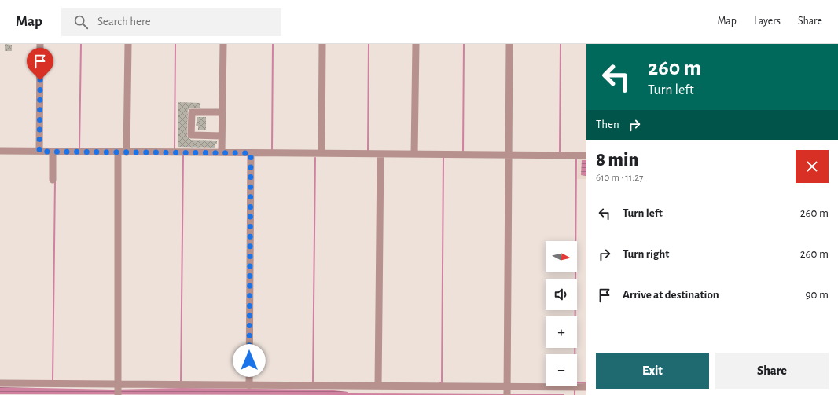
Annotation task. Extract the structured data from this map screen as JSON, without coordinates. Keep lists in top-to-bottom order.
{
  "north": "right",
  "page": {
    "header": "Map",
    "search": "Search here",
    "nav": ["Map", "Layers", "Share"],
    "turn": ["260 m", "Turn left"],
    "then": "Then",
    "heading": ["8 min", "610 m · 11:27"],
    "list": [
      {
        "name": "Turn left",
        "value": "260 m"
      },
      {
        "name": "Turn right",
        "value": "260 m"
      },
      {
        "name": "Arrive at destination",
        "value": "90 m"
      }
    ],
    "map_buttons": ["+", "−"],
    "buttons": ["Exit", "Share"]
  }
}
